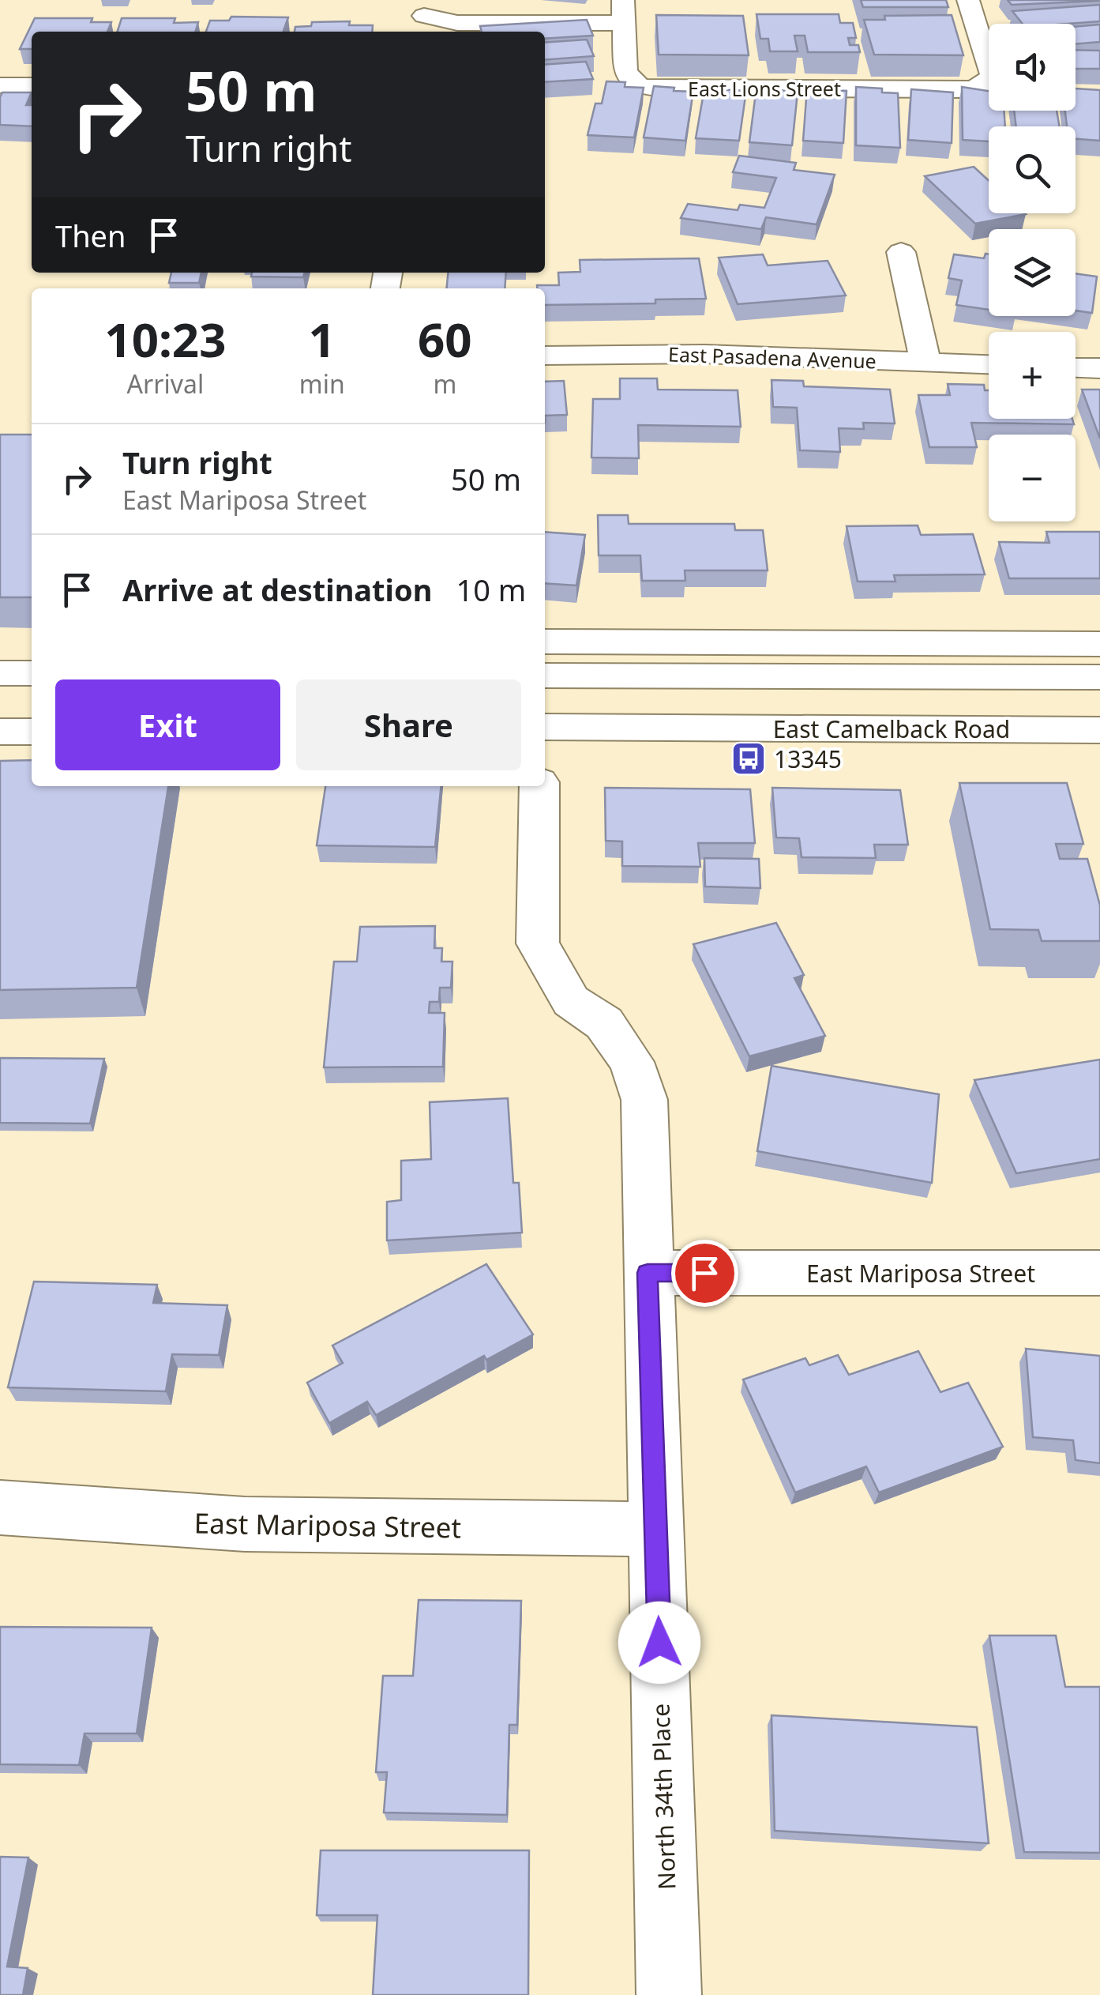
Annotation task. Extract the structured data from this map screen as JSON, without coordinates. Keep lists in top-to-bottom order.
{
  "streets": {
    "street": [
      "East Lions Street",
      "East Pasadena Avenue",
      "East Camelback Road",
      "East Mariposa Street",
      "North 34th Place"
    ]
  },
  "crossings": [
    ["East Mariposa Street", "North 34th Place"]
  ],
  "places": {
    "bus stop": ["13345"]
  },
  "page": {
    "map_buttons": ["+", "−"],
    "turn": ["50 m", "Turn right"],
    "then": "Then",
    "eta": [
      "10:23",
      "Arrival",
      "1",
      "min",
      "60",
      "m"
    ],
    "list": [
      {
        "name": "Turn right",
        "note": "East Mariposa Street",
        "value": "50 m"
      },
      {
        "name": "Arrive at destination",
        "value": "10 m"
      }
    ],
    "buttons": ["Exit", "Share"]
  }
}
